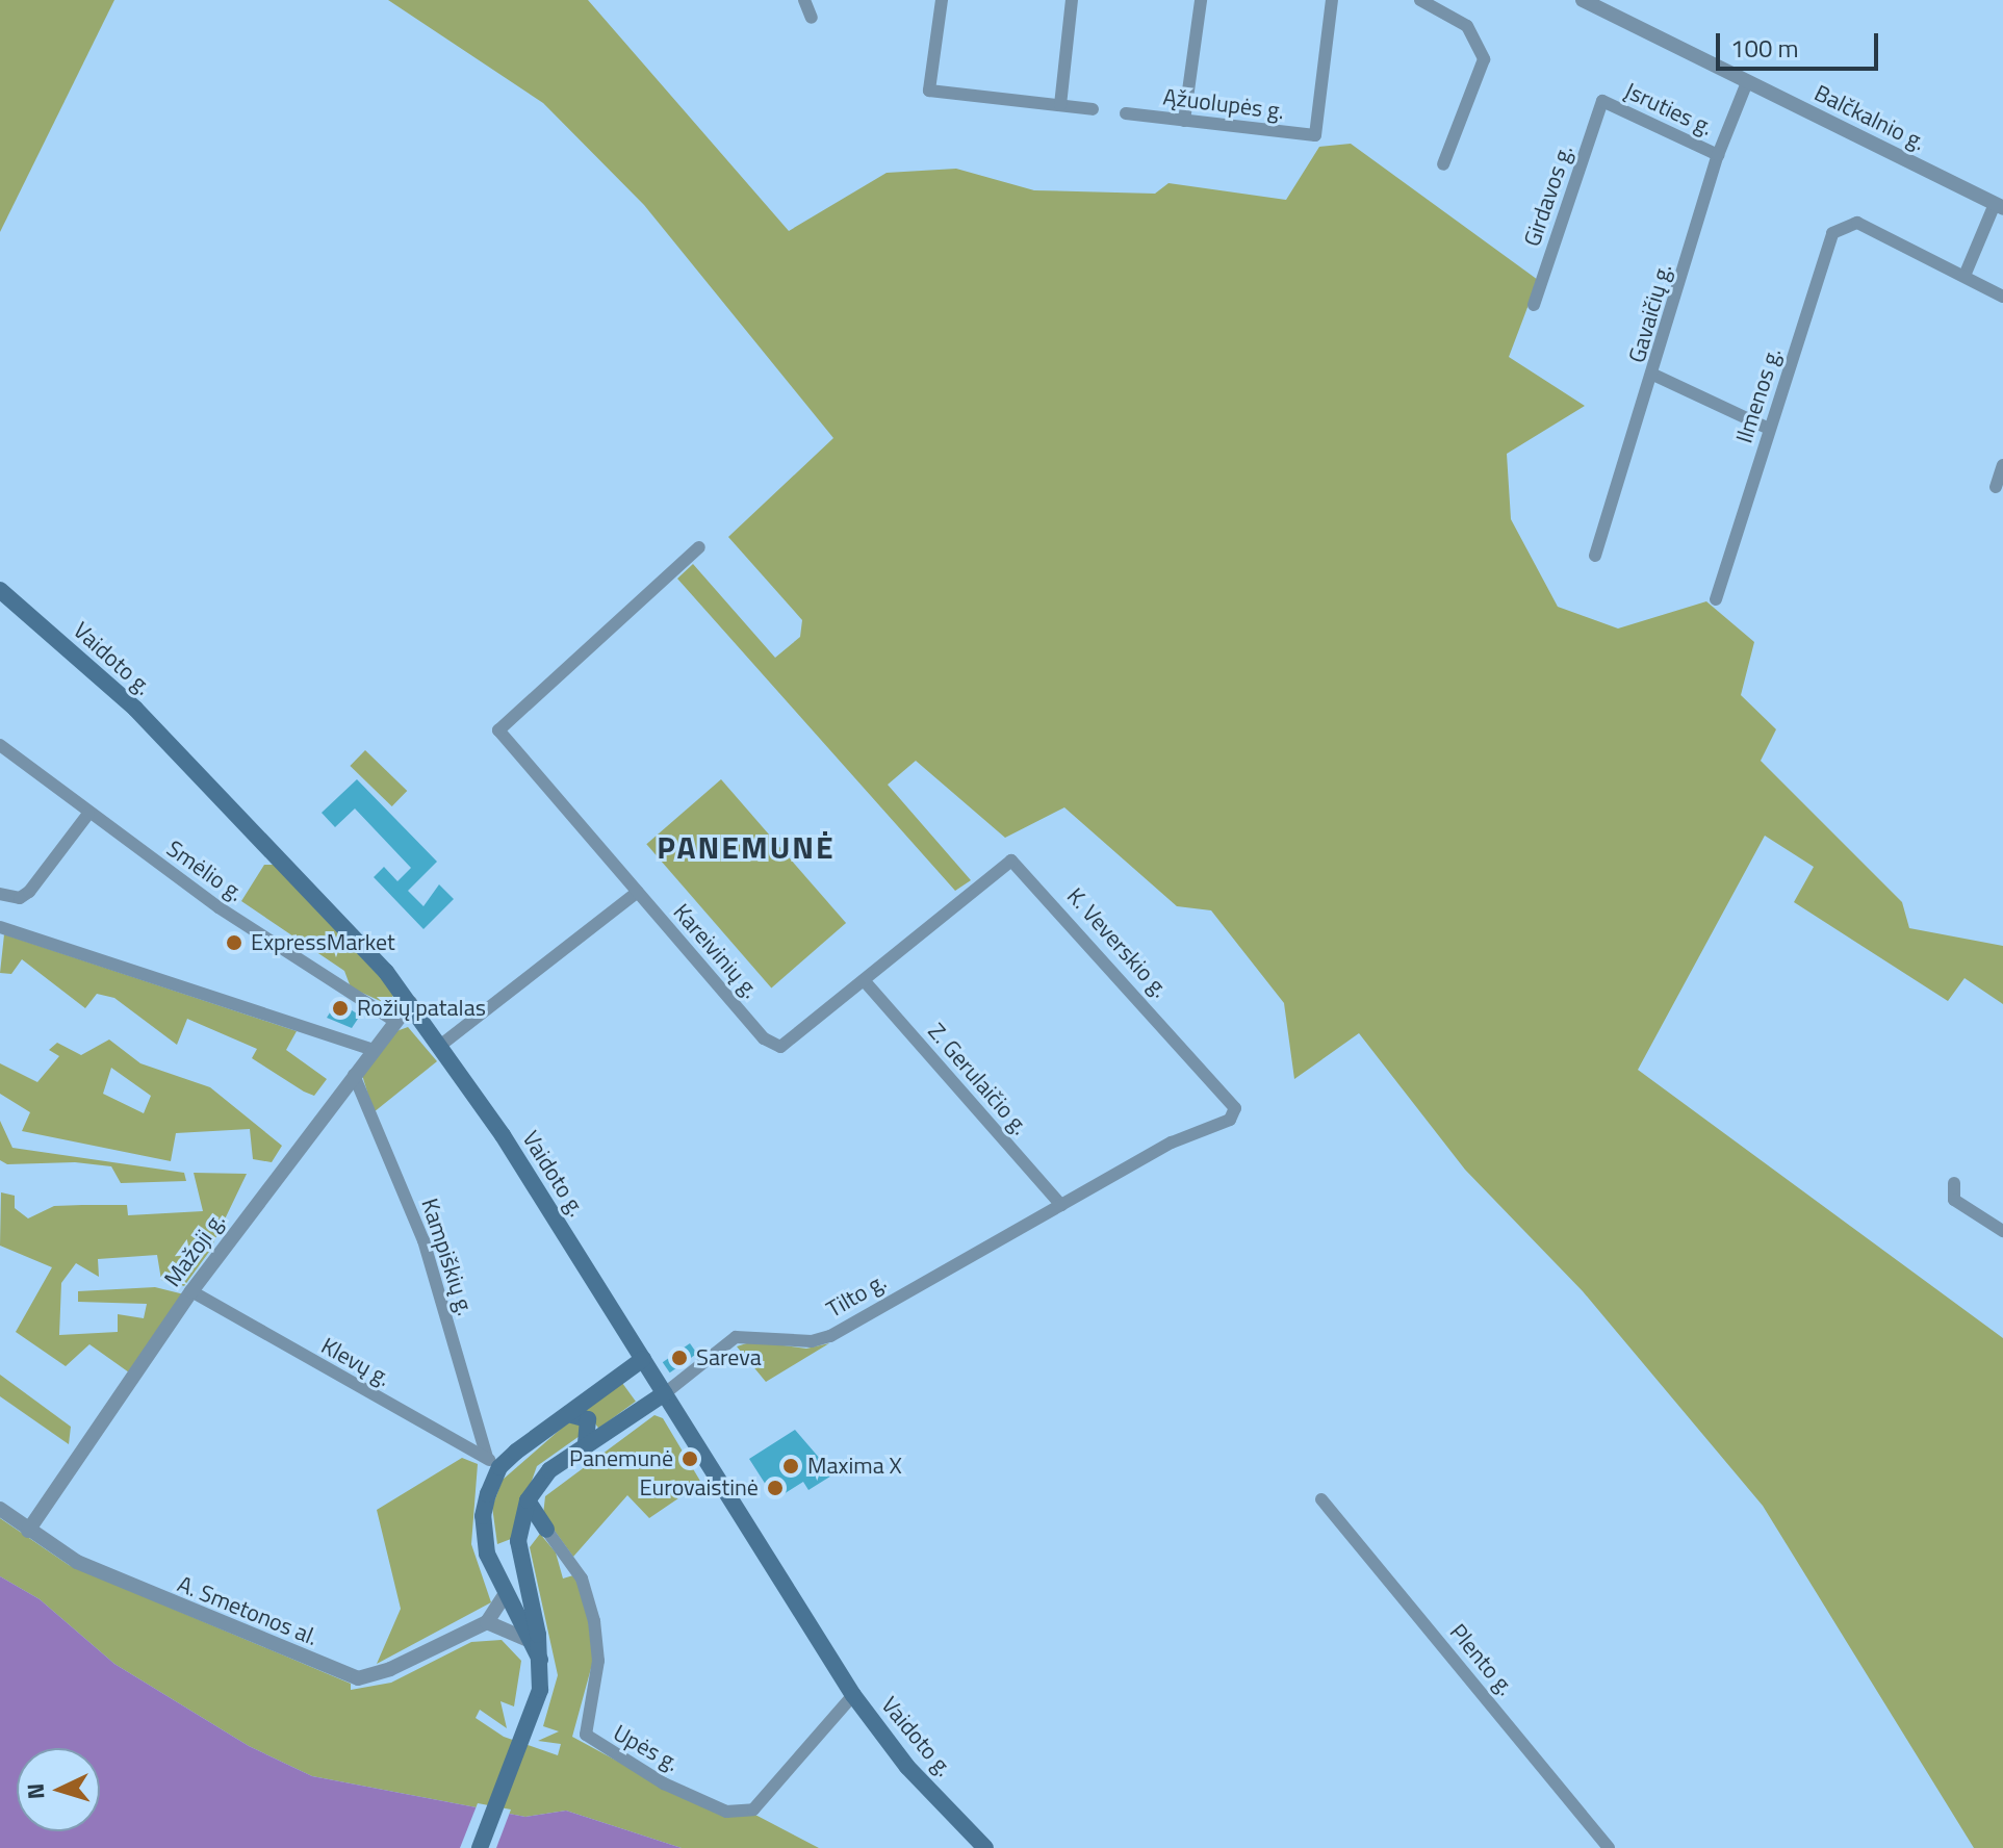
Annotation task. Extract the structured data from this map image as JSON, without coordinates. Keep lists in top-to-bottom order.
{
  "streets": {
    "main road": ["Vaidoto g.", "Tilto g."],
    "street": [
      "Ąžuolupės g.",
      "Įsruties g.",
      "Balčkalnio g.",
      "Girdavos g.",
      "Gavaičių g.",
      "Ilmenos g.",
      "Smėlio g.",
      "K. Veverskio g.",
      "Kareivinių g.",
      "Z. Gerulaičio g.",
      "Mažoji g.",
      "Kampiškių g.",
      "Klevų g.",
      "A. Smetonos al.",
      "Plento g.",
      "Upės g."
    ]
  },
  "crossings": [
    ["Įsruties g.", "Girdavos g."],
    ["Įsruties g.", "Gavaičių g."],
    ["Balčkalnio g.", "Gavaičių g."],
    ["Vaidoto g.", "Mažoji g."],
    ["Vaidoto g.", "Tilto g."],
    ["Vaidoto g.", "Upės g."],
    ["Smėlio g.", "Mažoji g."],
    ["K. Veverskio g.", "Kareivinių g."],
    ["K. Veverskio g.", "Tilto g."],
    ["Kareivinių g.", "Z. Gerulaičio g."],
    ["Z. Gerulaičio g.", "Tilto g."],
    ["Mažoji g.", "Kampiškių g."],
    ["Mažoji g.", "Klevų g."],
    ["Mažoji g.", "A. Smetonos al."],
    ["Kampiškių g.", "Klevų g."]
  ],
  "districts": ["PANEMUNĖ"],
  "places": [
    "ExpressMarket",
    "Rožių patalas",
    "Sareva",
    "Panemunė",
    "Maxima X",
    "Eurovaistinė"
  ],
  "scale_bar": "100 m",
  "north": "left"
}
